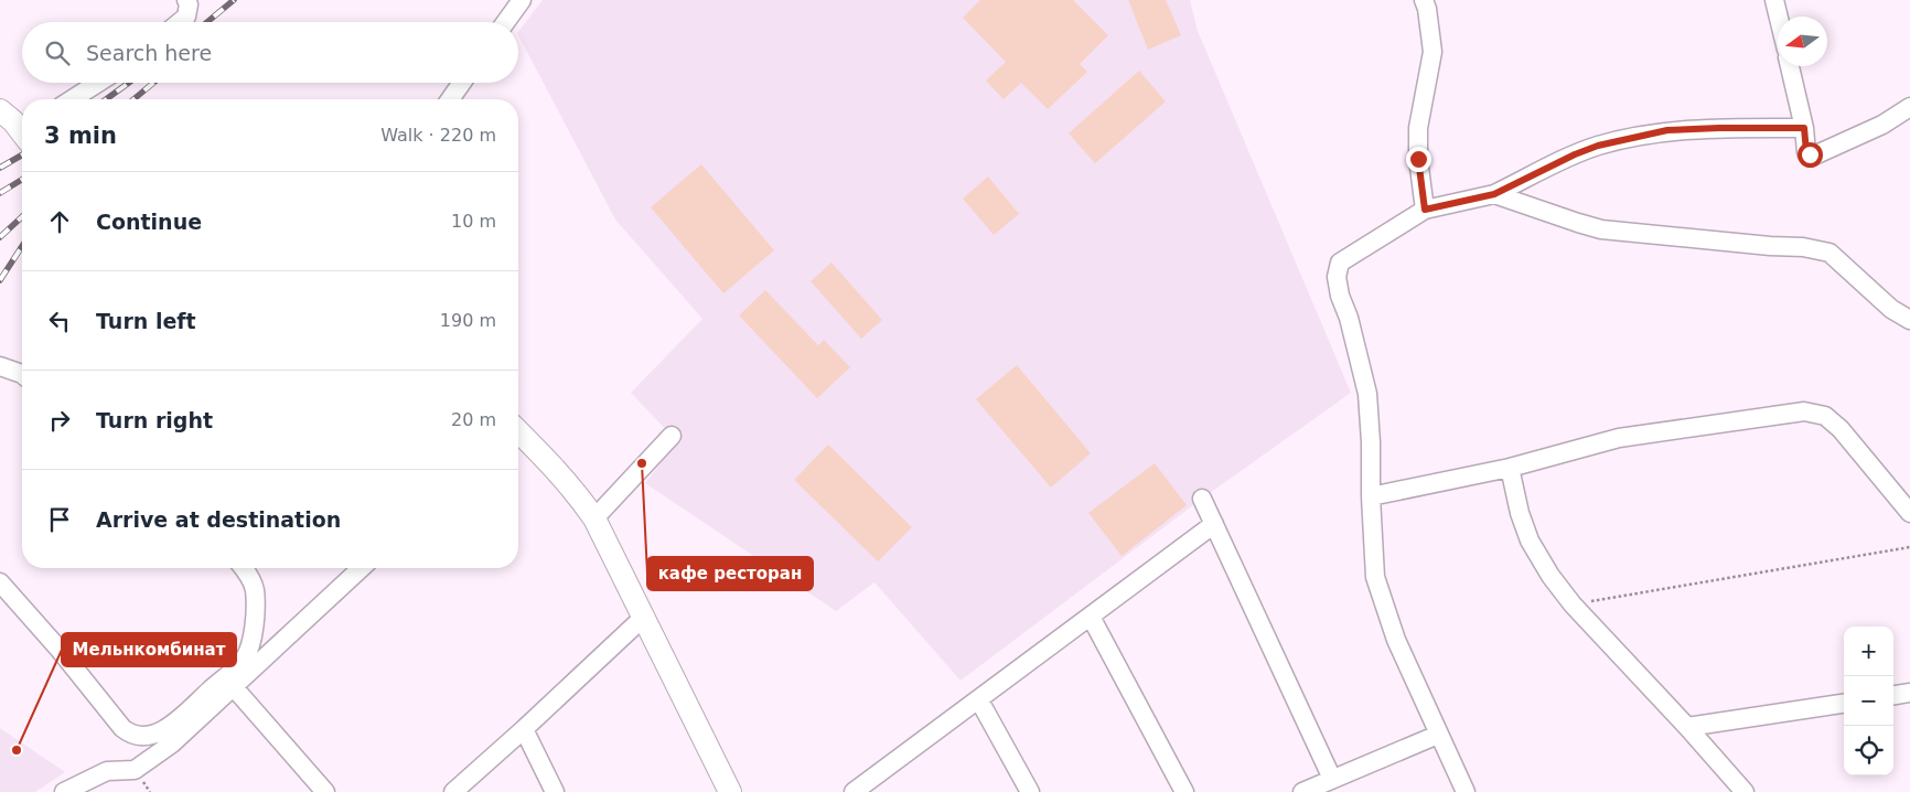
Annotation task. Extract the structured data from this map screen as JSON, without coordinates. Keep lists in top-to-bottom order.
{
  "places": ["кафе ресторан", "Мельнкомбинат"],
  "north": "left",
  "page": {
    "search": "Search here",
    "heading": ["3 min", "Walk · 220 m"],
    "list": [
      ["Continue", "10 m"],
      ["Turn left", "190 m"],
      ["Turn right", "20 m"],
      "Arrive at destination"
    ],
    "map_buttons": ["+", "−"]
  }
}
